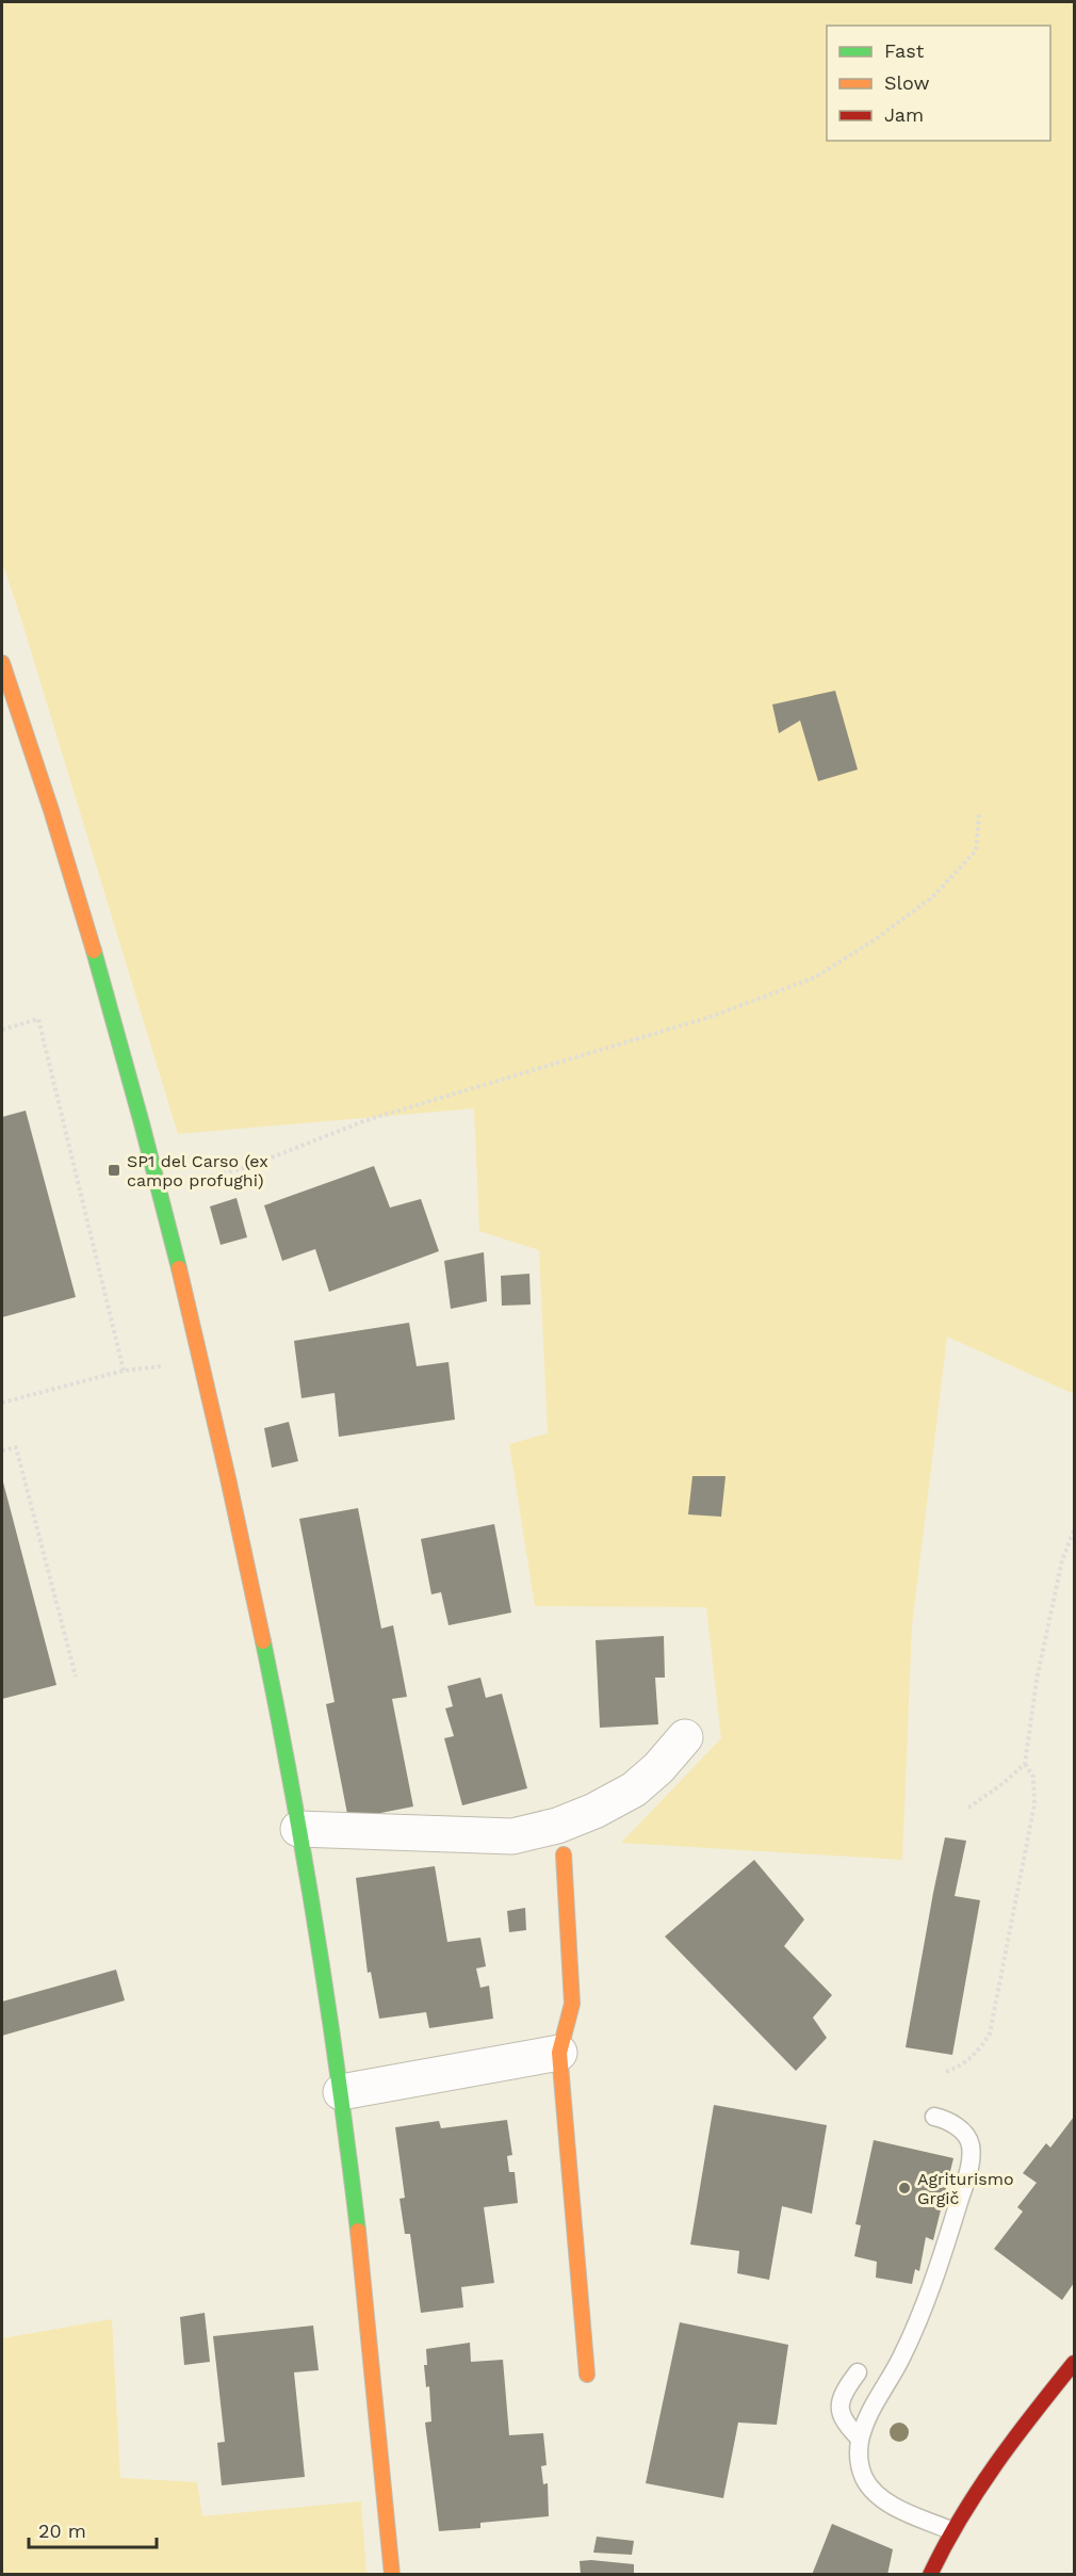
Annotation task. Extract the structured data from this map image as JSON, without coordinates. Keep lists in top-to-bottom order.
{
  "places": {
    "transit": ["SP1 del Carso (ex campo profughi)"],
    "other": ["Agriturismo Grgič"]
  },
  "legend": ["Fast", "Slow", "Jam"],
  "scale_bar": "20 m"
}
